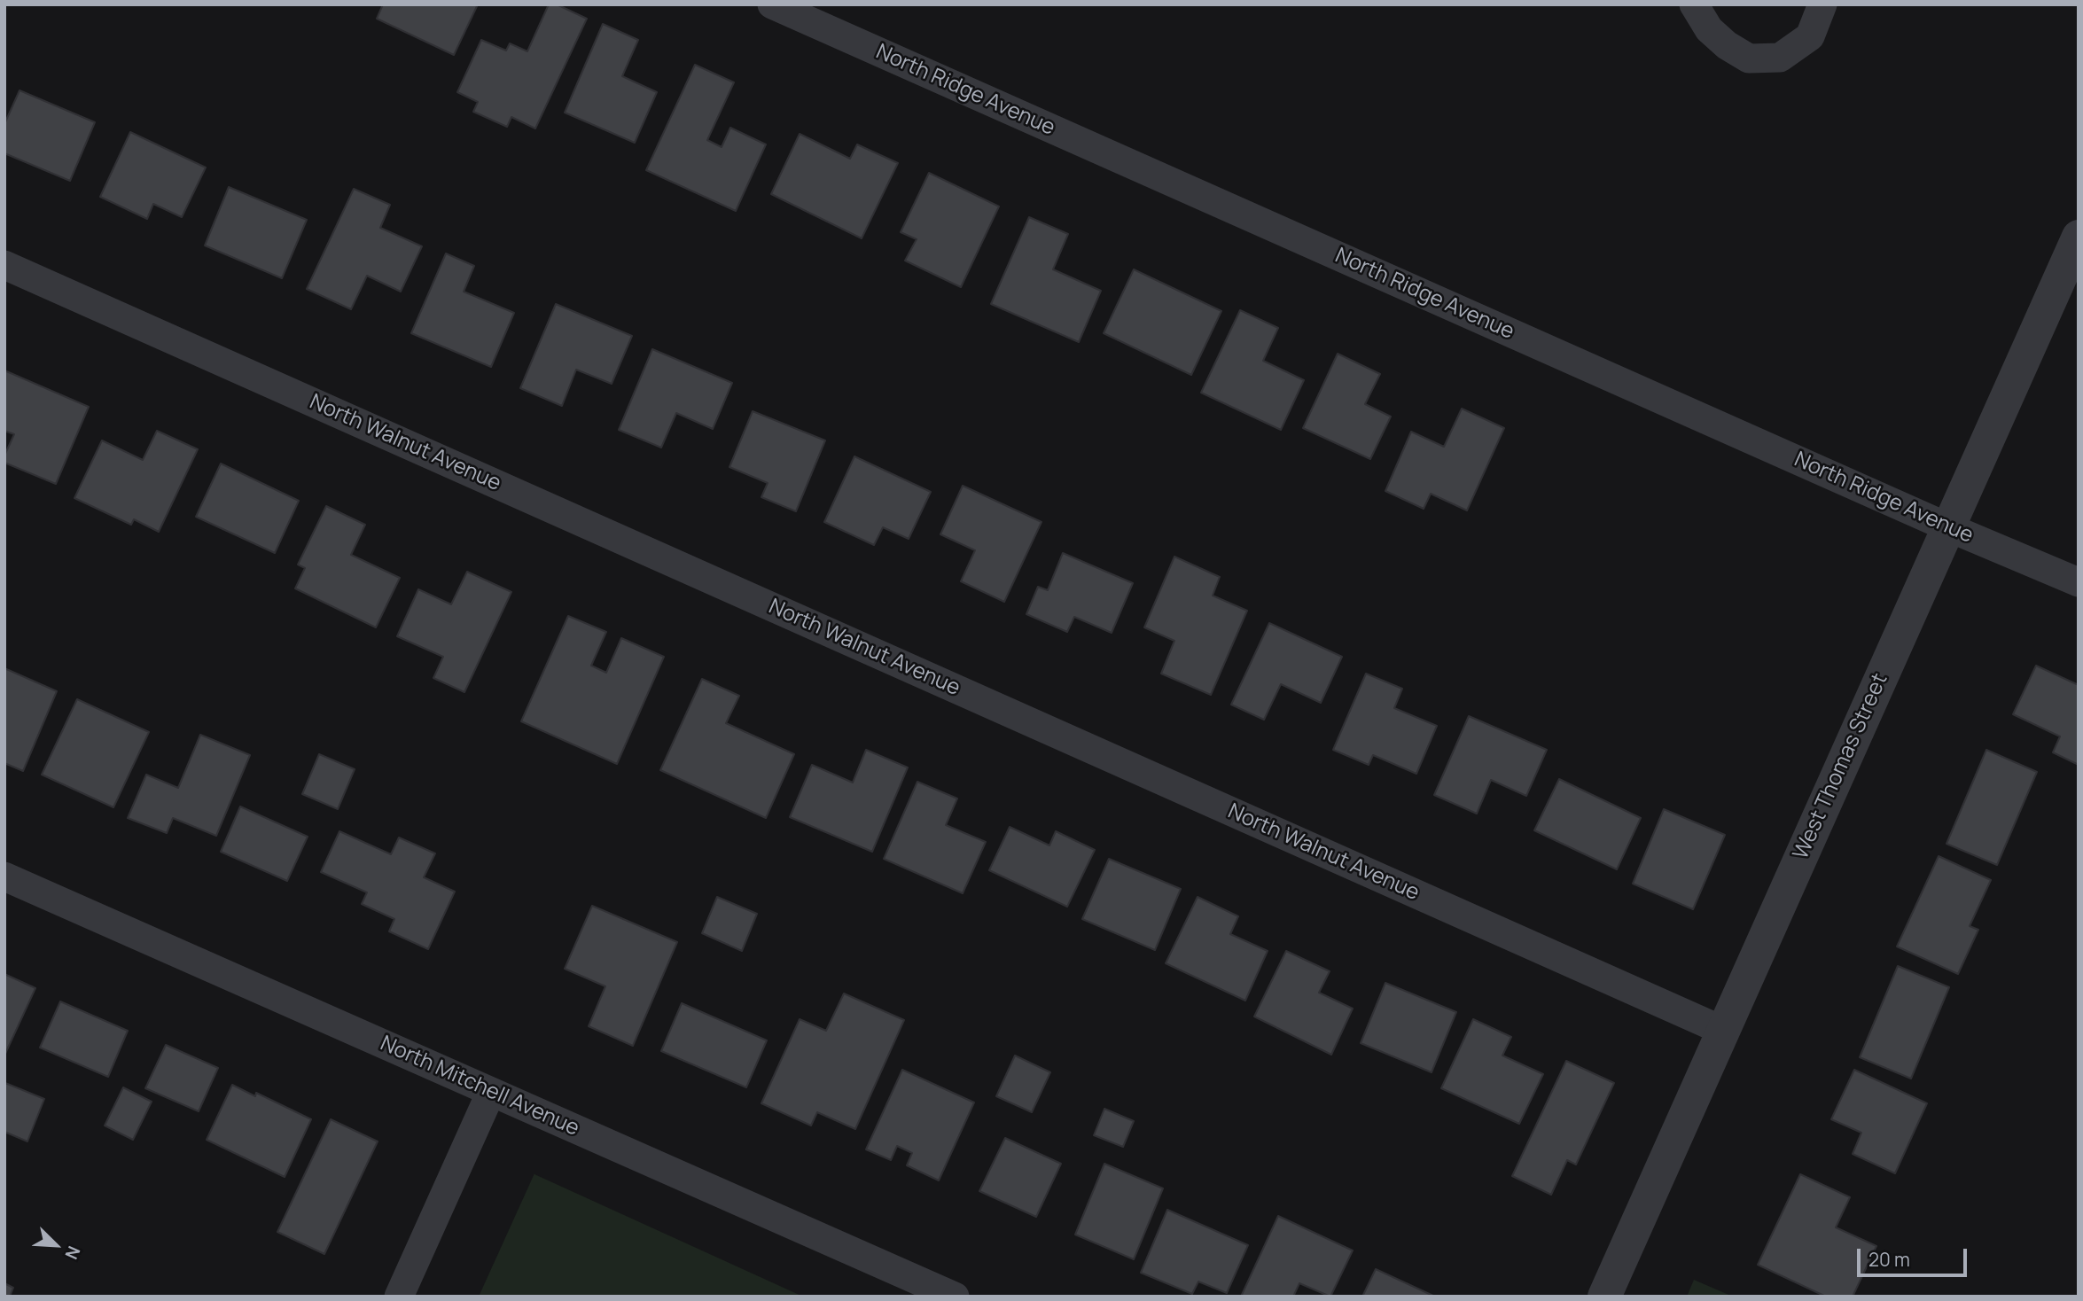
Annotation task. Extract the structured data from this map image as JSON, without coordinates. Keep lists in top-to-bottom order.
{
  "streets": {
    "street": [
      "North Ridge Avenue",
      "North Walnut Avenue",
      "West Thomas Street",
      "North Mitchell Avenue"
    ]
  },
  "crossings": [
    ["North Ridge Avenue", "West Thomas Street"],
    ["North Walnut Avenue", "West Thomas Street"]
  ],
  "scale_bar": "20 m",
  "north": "bottom right"
}
